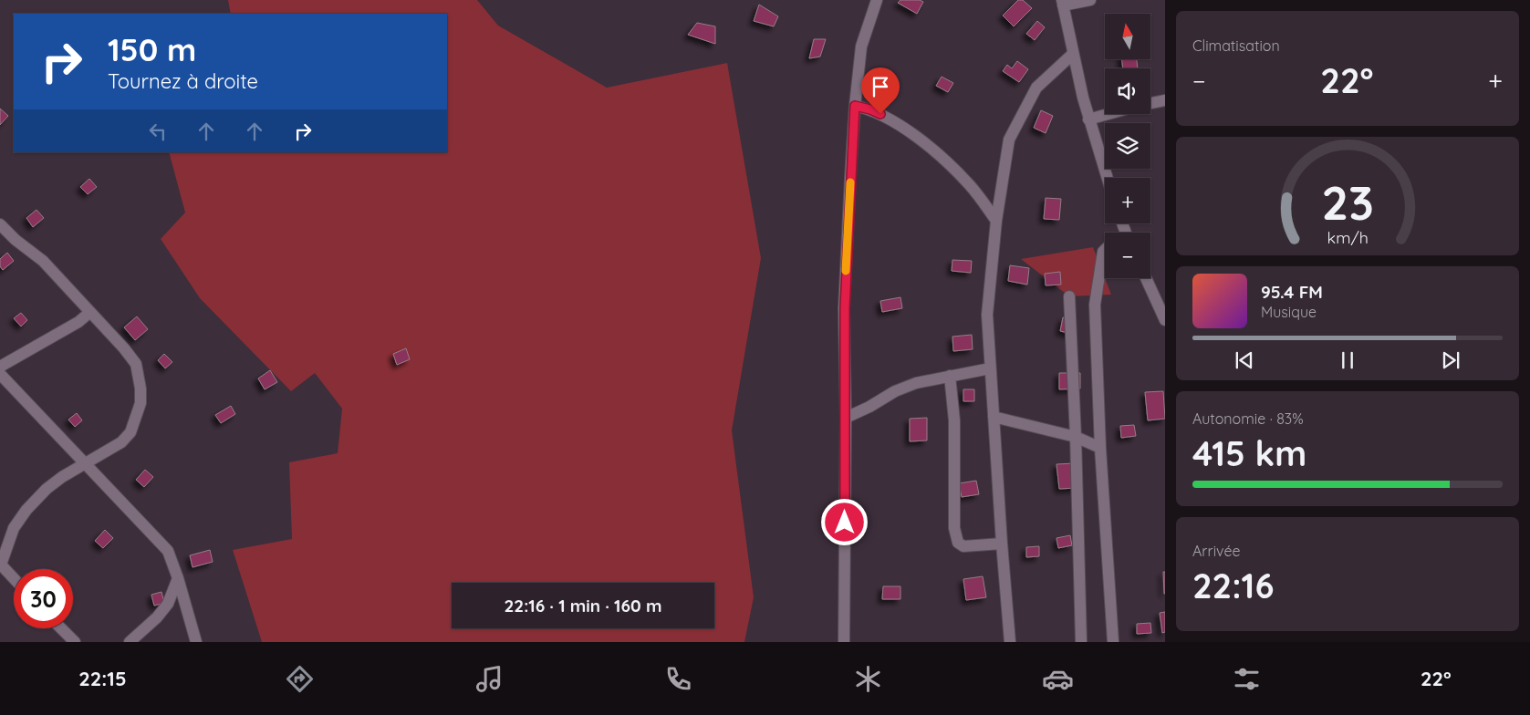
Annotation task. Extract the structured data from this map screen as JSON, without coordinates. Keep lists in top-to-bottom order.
{
  "north": "top",
  "page": {
    "tile": [
      "Climatisation",
      ["Autonomie · 83%", "415 km"],
      ["Arrivée", "22:16"]
    ],
    "map_buttons": ["+", "−"],
    "turn": ["150 m", "Tournez à droite"],
    "heat": ["−", "22°", "+"],
    "song": ["95.4 FM", "Musique"],
    "limit": "30",
    "trip": "22:16 · 1 min · 160 m",
    "tabs": ["22:15", "22°"],
    "gauge": ["23", "km/h"]
  }
}
